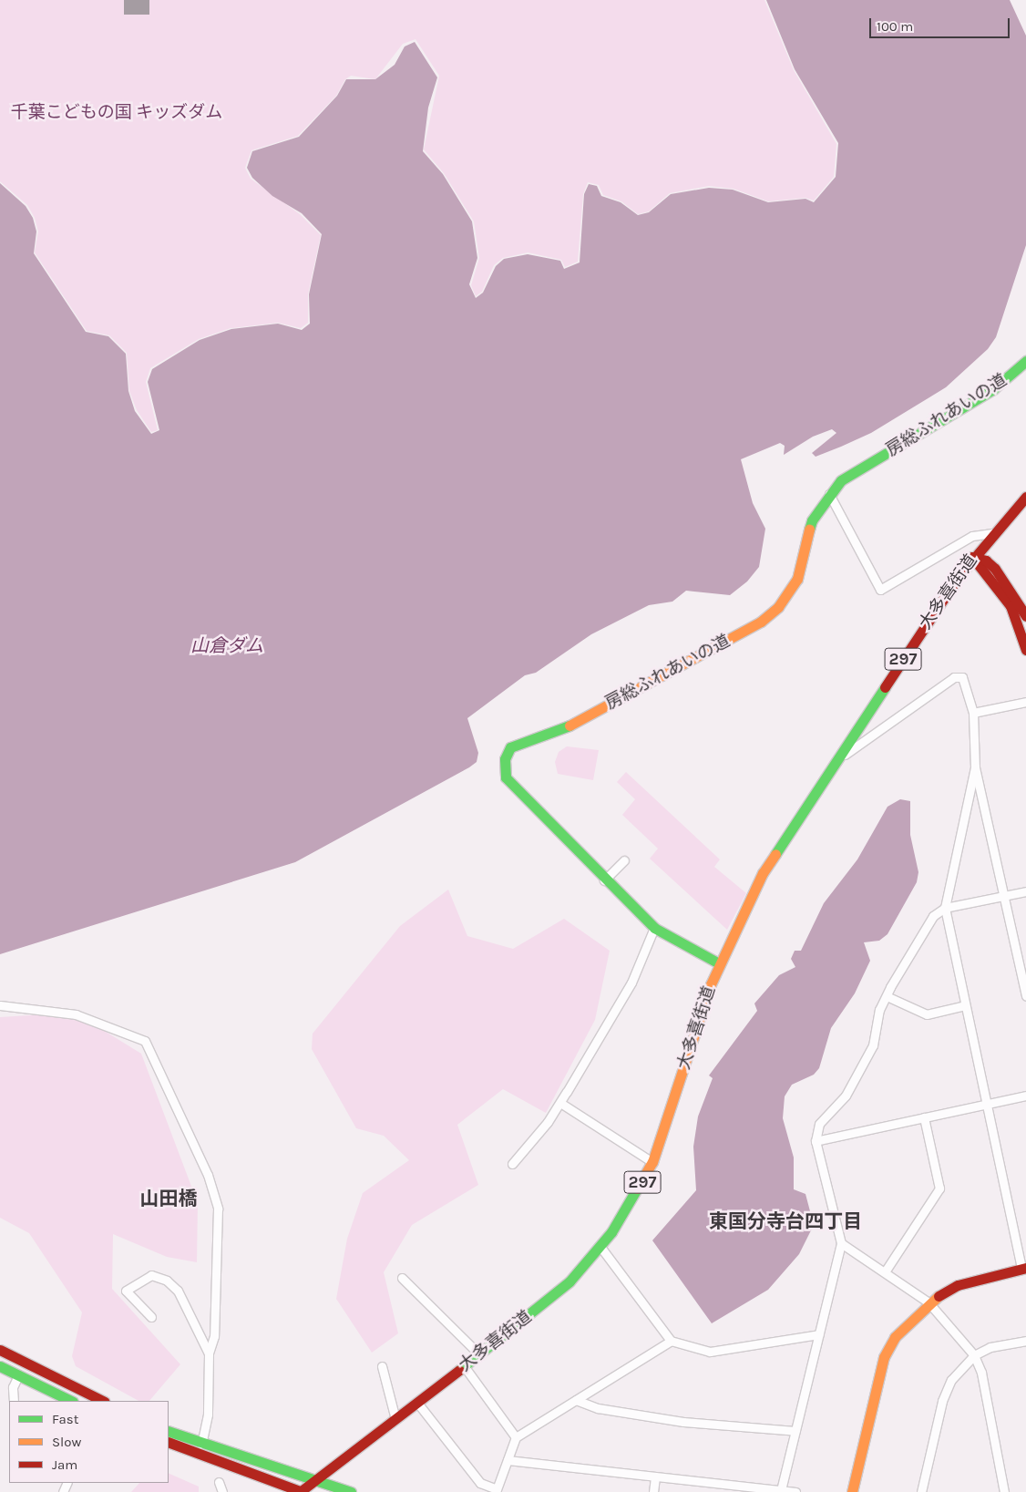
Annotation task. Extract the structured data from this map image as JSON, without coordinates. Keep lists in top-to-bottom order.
{
  "streets": {
    "main road": ["房総ふれあいの道", "大多喜街道", "297"]
  },
  "crossings": [
    ["房総ふれあいの道", "大多喜街道"]
  ],
  "districts": ["山田橋", "東国分寺台四丁目"],
  "water": ["山倉ダム"],
  "parks": ["千葉こどもの国 キッズダム"],
  "legend": ["Fast", "Slow", "Jam"],
  "scale_bar": "100 m"
}
